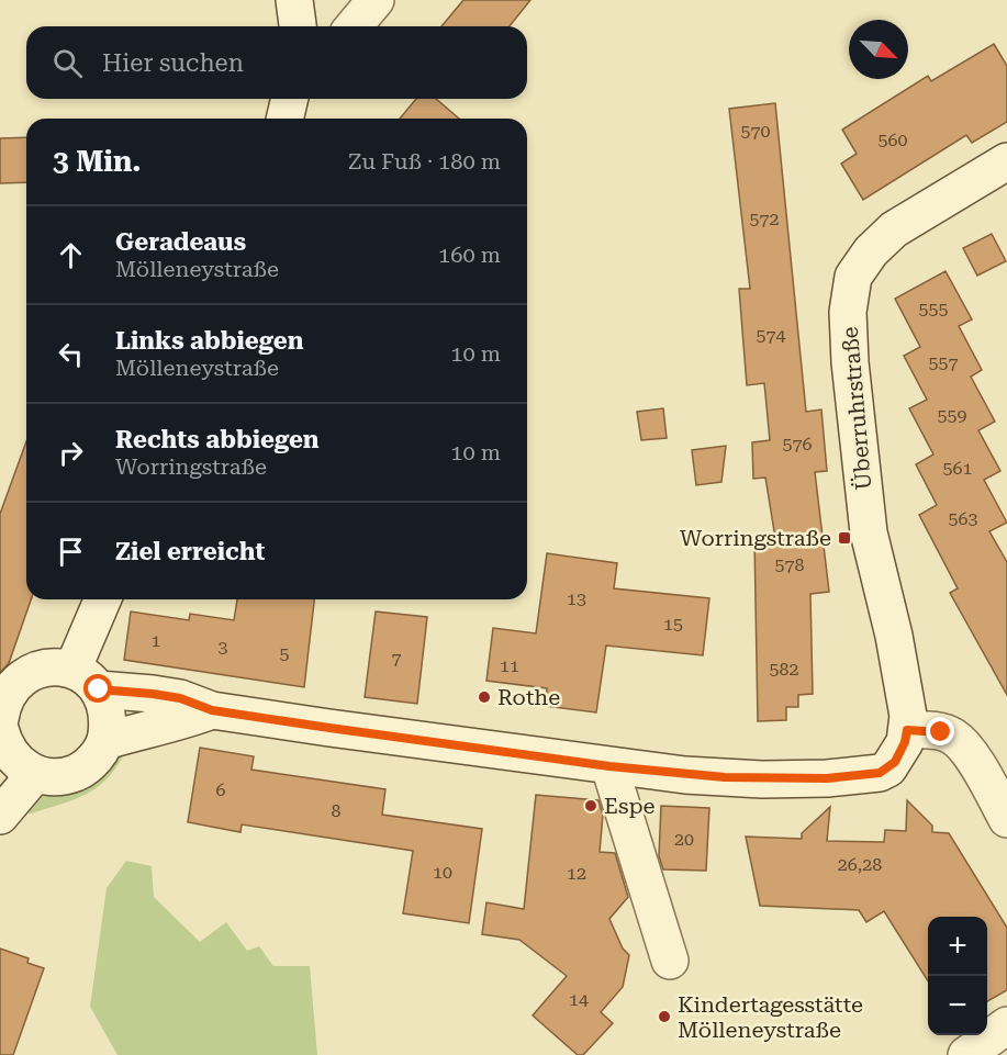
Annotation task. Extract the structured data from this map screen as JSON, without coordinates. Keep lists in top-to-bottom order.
{
  "streets": {
    "main road": ["Überruhrstraße"]
  },
  "places": {
    "transit": ["Worringstraße"],
    "other": ["Rothe", "Espe", "Kindertagesstätte Mölleneystraße"]
  },
  "house_numbers": [
    "570",
    "560",
    "572",
    "555",
    "574",
    "557",
    "559",
    "576",
    "561",
    "563",
    "578",
    "13",
    "15",
    "1",
    "3",
    "5",
    "7",
    "11",
    "582",
    "6",
    "8",
    "20",
    "26,28",
    "10",
    "12",
    "14"
  ],
  "north": "bottom right",
  "page": {
    "search": "Hier suchen",
    "heading": ["3 Min.", "Zu Fuß · 180 m"],
    "list": [
      ["Geradeaus", "Mölleneystraße", "160 m"],
      ["Links abbiegen", "Mölleneystraße", "10 m"],
      ["Rechts abbiegen", "Worringstraße", "10 m"],
      "Ziel erreicht"
    ],
    "map_buttons": ["+", "−"]
  }
}
